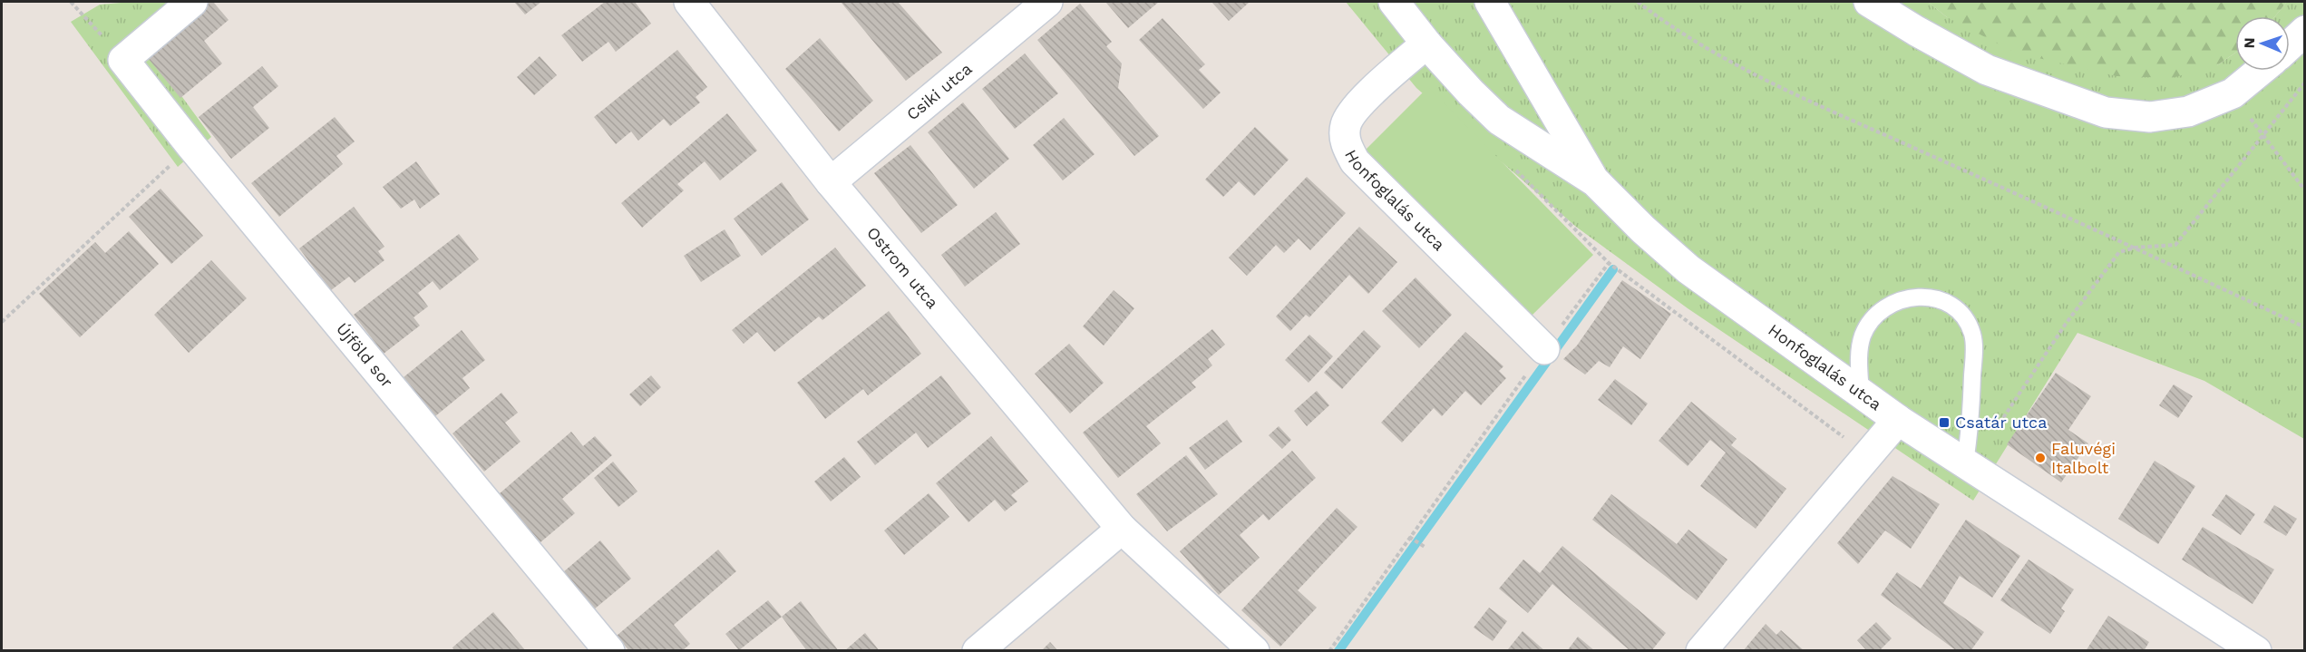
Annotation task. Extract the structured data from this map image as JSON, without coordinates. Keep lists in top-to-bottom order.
{
  "streets": {
    "street": [
      "Csiki utca",
      "Honfoglalás utca",
      "Ostrom utca",
      "Újföld sor"
    ]
  },
  "crossings": [
    ["Csiki utca", "Ostrom utca"]
  ],
  "places": {
    "transit": ["Csatár utca"],
    "other": ["Faluvégi Italbolt"]
  },
  "north": "left"
}
